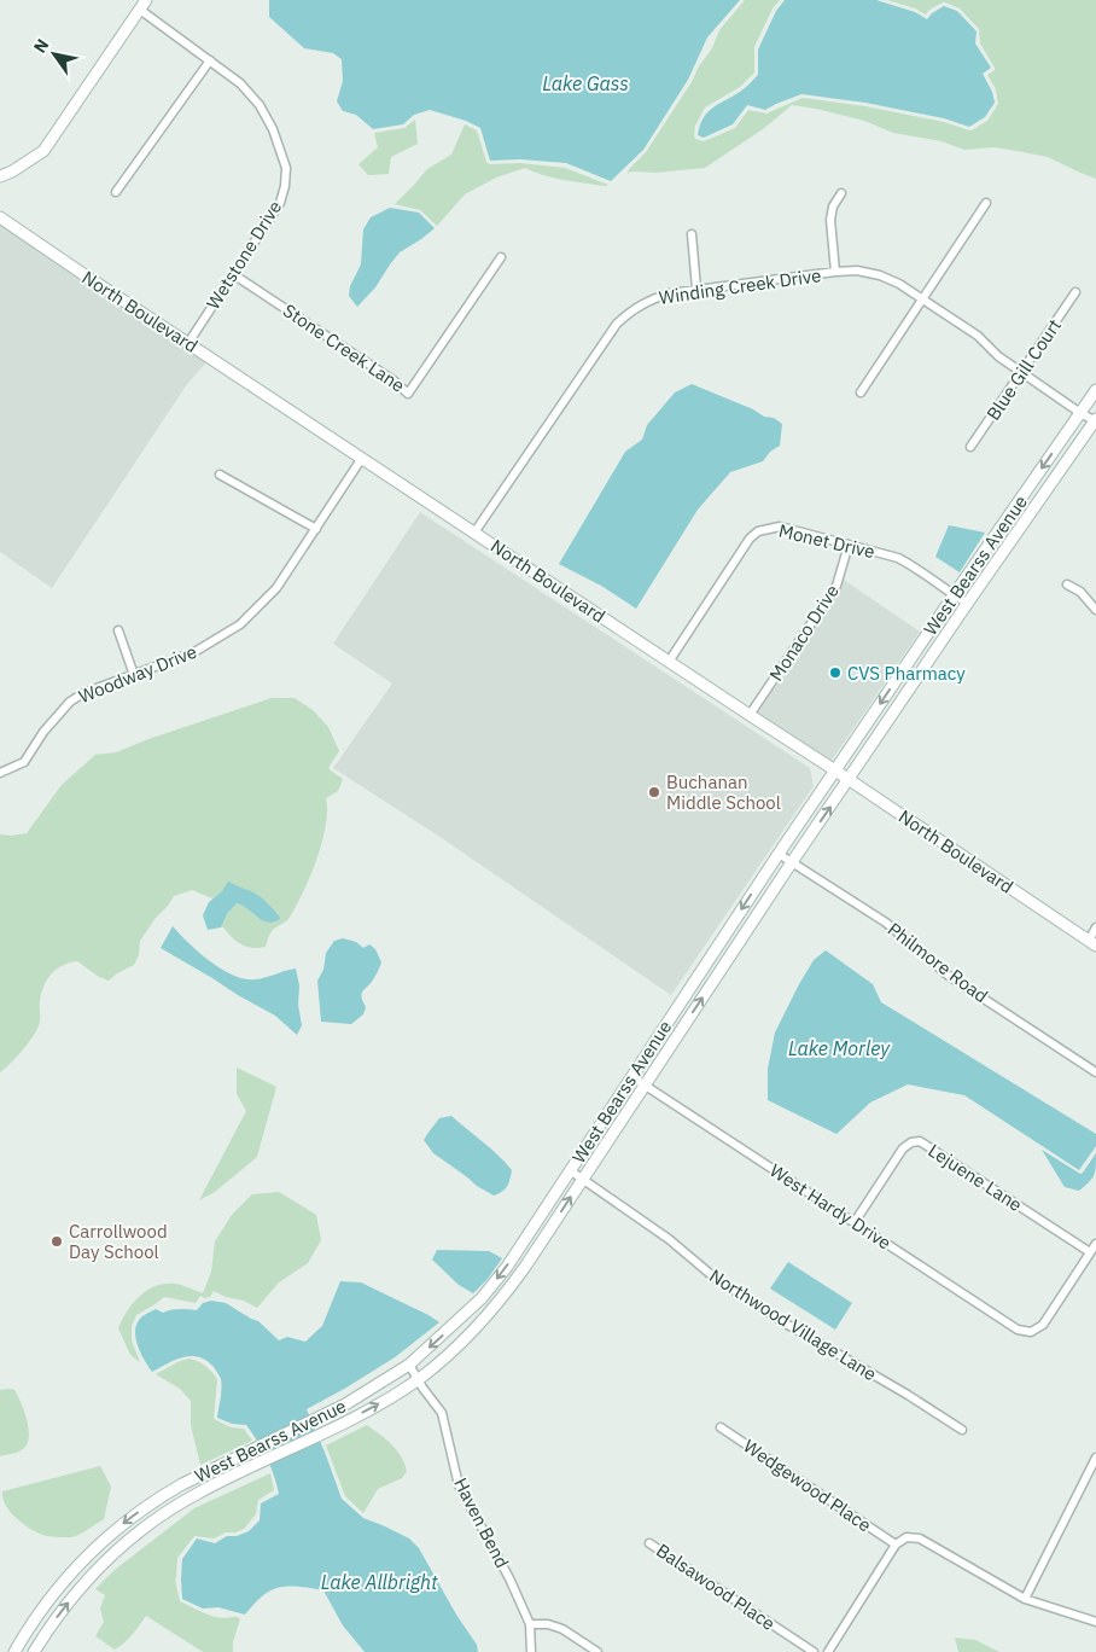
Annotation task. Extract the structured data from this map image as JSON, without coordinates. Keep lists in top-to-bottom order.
{
  "streets": {
    "main road": ["North Boulevard", "West Bearss Avenue"],
    "street": [
      "Wetstone Drive",
      "Winding Creek Drive",
      "Stone Creek Lane",
      "Blue Gill Court",
      "Monet Drive",
      "Monaco Drive",
      "Woodway Drive",
      "Philmore Road",
      "Lejuene Lane",
      "West Hardy Drive",
      "Northwood Village Lane",
      "Wedgewood Place",
      "Haven Bend",
      "Balsawood Place"
    ]
  },
  "crossings": [
    ["Wetstone Drive", "North Boulevard"],
    ["Wetstone Drive", "Stone Creek Lane"],
    ["Winding Creek Drive", "North Boulevard"],
    ["Winding Creek Drive", "Blue Gill Court"],
    ["Winding Creek Drive", "West Bearss Avenue"],
    ["North Boulevard", "Monet Drive"],
    ["North Boulevard", "West Bearss Avenue"],
    ["North Boulevard", "Monaco Drive"],
    ["North Boulevard", "Woodway Drive"],
    ["Monet Drive", "West Bearss Avenue"],
    ["Monet Drive", "Monaco Drive"],
    ["West Bearss Avenue", "Philmore Road"],
    ["West Bearss Avenue", "West Hardy Drive"],
    ["West Bearss Avenue", "Northwood Village Lane"],
    ["West Bearss Avenue", "Haven Bend"],
    ["Lejuene Lane", "West Hardy Drive"]
  ],
  "water": ["Lake Gass", "Lake Morley", "Lake Allbright"],
  "places": ["CVS Pharmacy", "Buchanan Middle School", "Carrollwood Day School"],
  "north": "top left"
}
